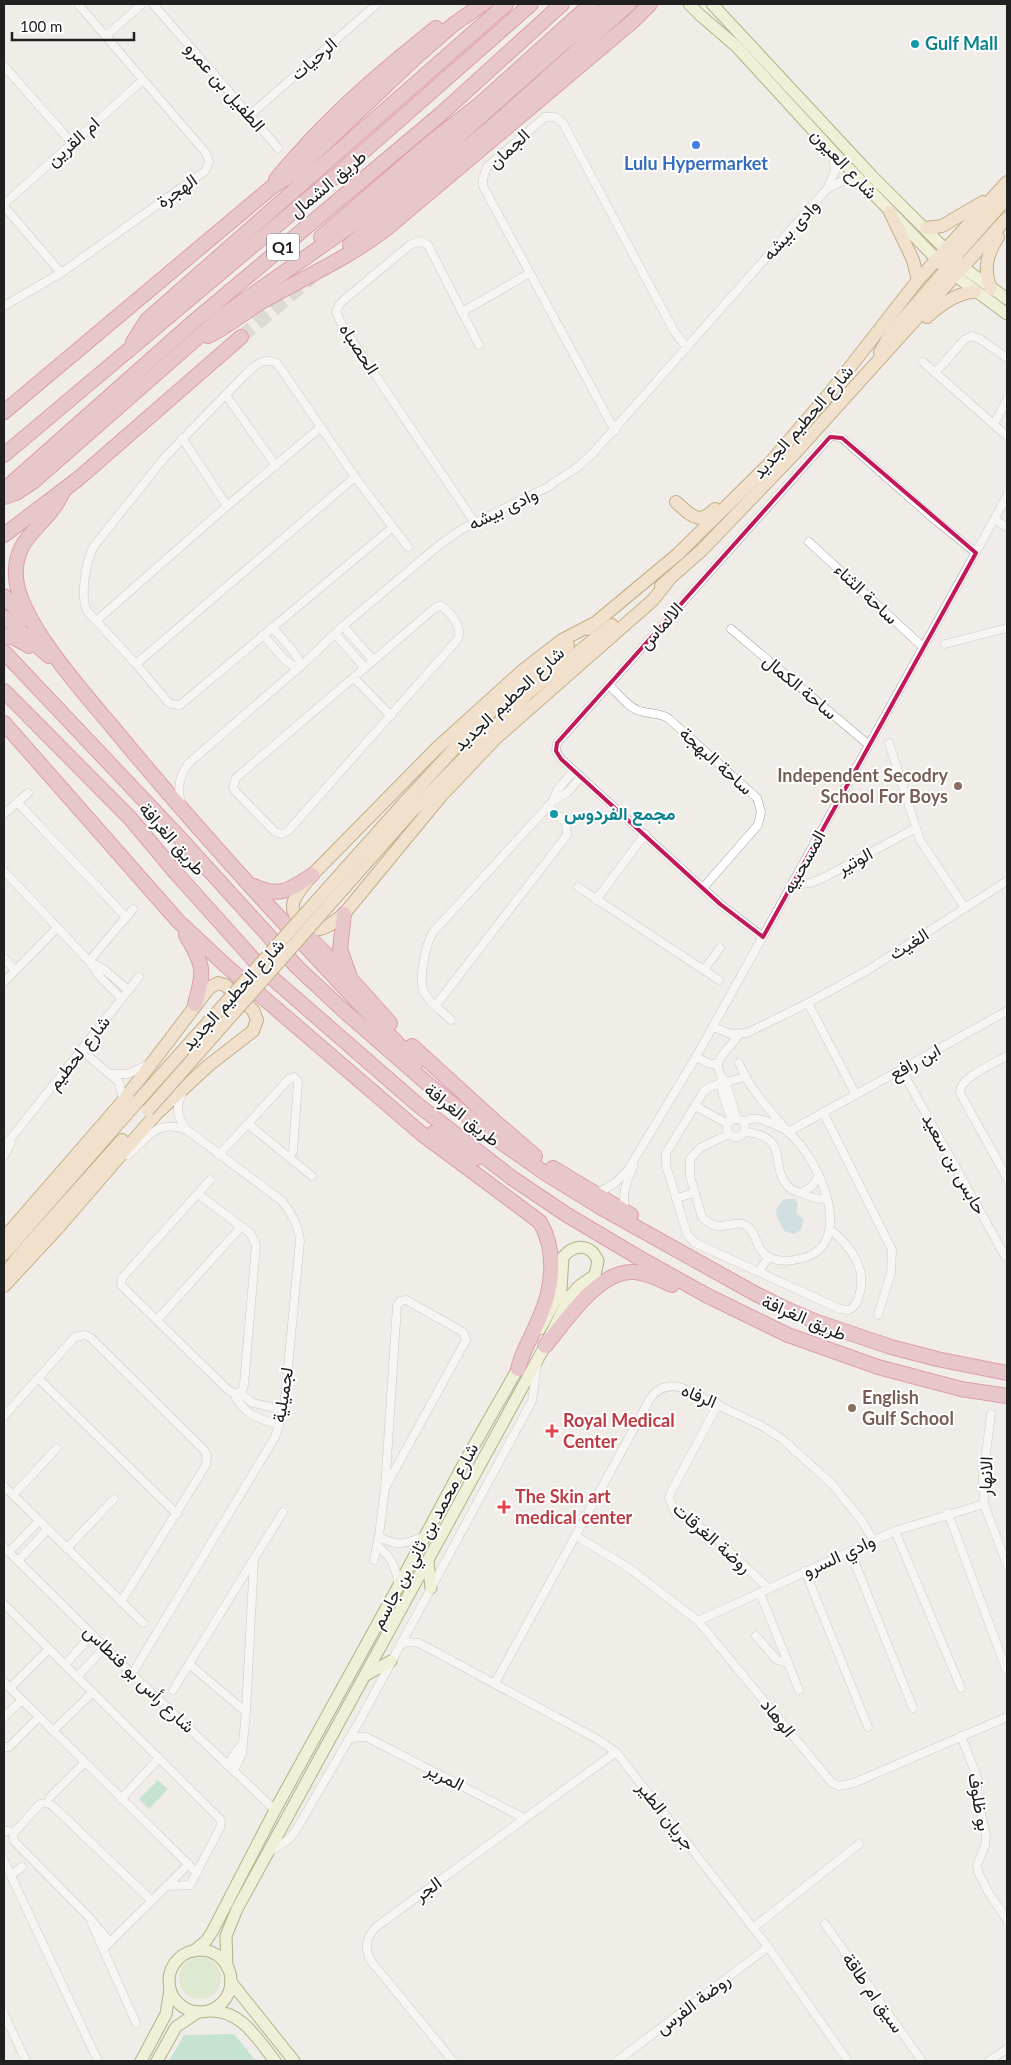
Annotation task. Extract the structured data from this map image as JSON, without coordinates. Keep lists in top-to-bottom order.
{
  "streets": {
    "highway": ["طريق الشمال", "Q1", "طريق الغرافة"],
    "main road": ["شارع العيون", "شارع الحطيم الجديد", "شارع محمد بن ثاني بن جاسم"],
    "street": [
      "الرحيات",
      "الطفيل بن عمرو",
      "ام القرين",
      "الجمان",
      "الهجرة",
      "وادى بيشه",
      "الحصباه",
      "ساحة الثناء",
      "الالماس",
      "ساحة الكمال",
      "ساحة البهجة",
      "الوتير",
      "المسحبيه",
      "الغيث",
      "شارع لحطيم",
      "ابن رافع",
      "حابس بن سعيد",
      "لجميلية",
      "الرفاه",
      "الانهار",
      "روضة الغرقات",
      "وادي السرو",
      "شارع رأس بو فنطاس",
      "الوهاد",
      "المرير",
      "بو ظلوف",
      "جريان الطير",
      "الجر",
      "سيق ام طاقة",
      "روضة الفرس"
    ]
  },
  "crossings": [
    ["الرحيات", "الطفيل بن عمرو"],
    ["ام القرين", "الهجرة"],
    ["الجمان", "وادى بيشه"],
    ["شارع العيون", "وادى بيشه"],
    ["شارع العيون", "شارع الحطيم الجديد"],
    ["وادى بيشه", "الحصباه"],
    ["ساحة الثناء", "المسحبيه"],
    ["الالماس", "ساحة البهجة"],
    ["الالماس", "المسحبيه"],
    ["ساحة الكمال", "المسحبيه"],
    ["الوتير", "المسحبيه"],
    ["ابن رافع", "حابس بن سعيد"],
    ["لجميلية", "شارع رأس بو فنطاس"],
    ["الرفاه", "روضة الغرقات"],
    ["الرفاه", "وادي السرو"],
    ["الرفاه", "الوهاد"],
    ["الرفاه", "جريان الطير"],
    ["الانهار", "وادي السرو"],
    ["شارع محمد بن ثاني بن جاسم", "شارع رأس بو فنطاس"],
    ["روضة الغرقات", "وادي السرو"],
    ["وادي السرو", "الوهاد"],
    ["الوهاد", "بو ظلوف"],
    ["المرير", "الجر"],
    ["جريان الطير", "الجر"],
    ["جريان الطير", "روضة الفرس"]
  ],
  "places": {
    "other": [
      "Gulf Mall",
      "Lulu Hypermarket",
      "Independent Secodry School For Boys",
      "مجمع الفردوس",
      "English Gulf School"
    ],
    "health": ["Royal Medical Center", "The Skin art medical center"]
  },
  "scale_bar": "100 m"
}
